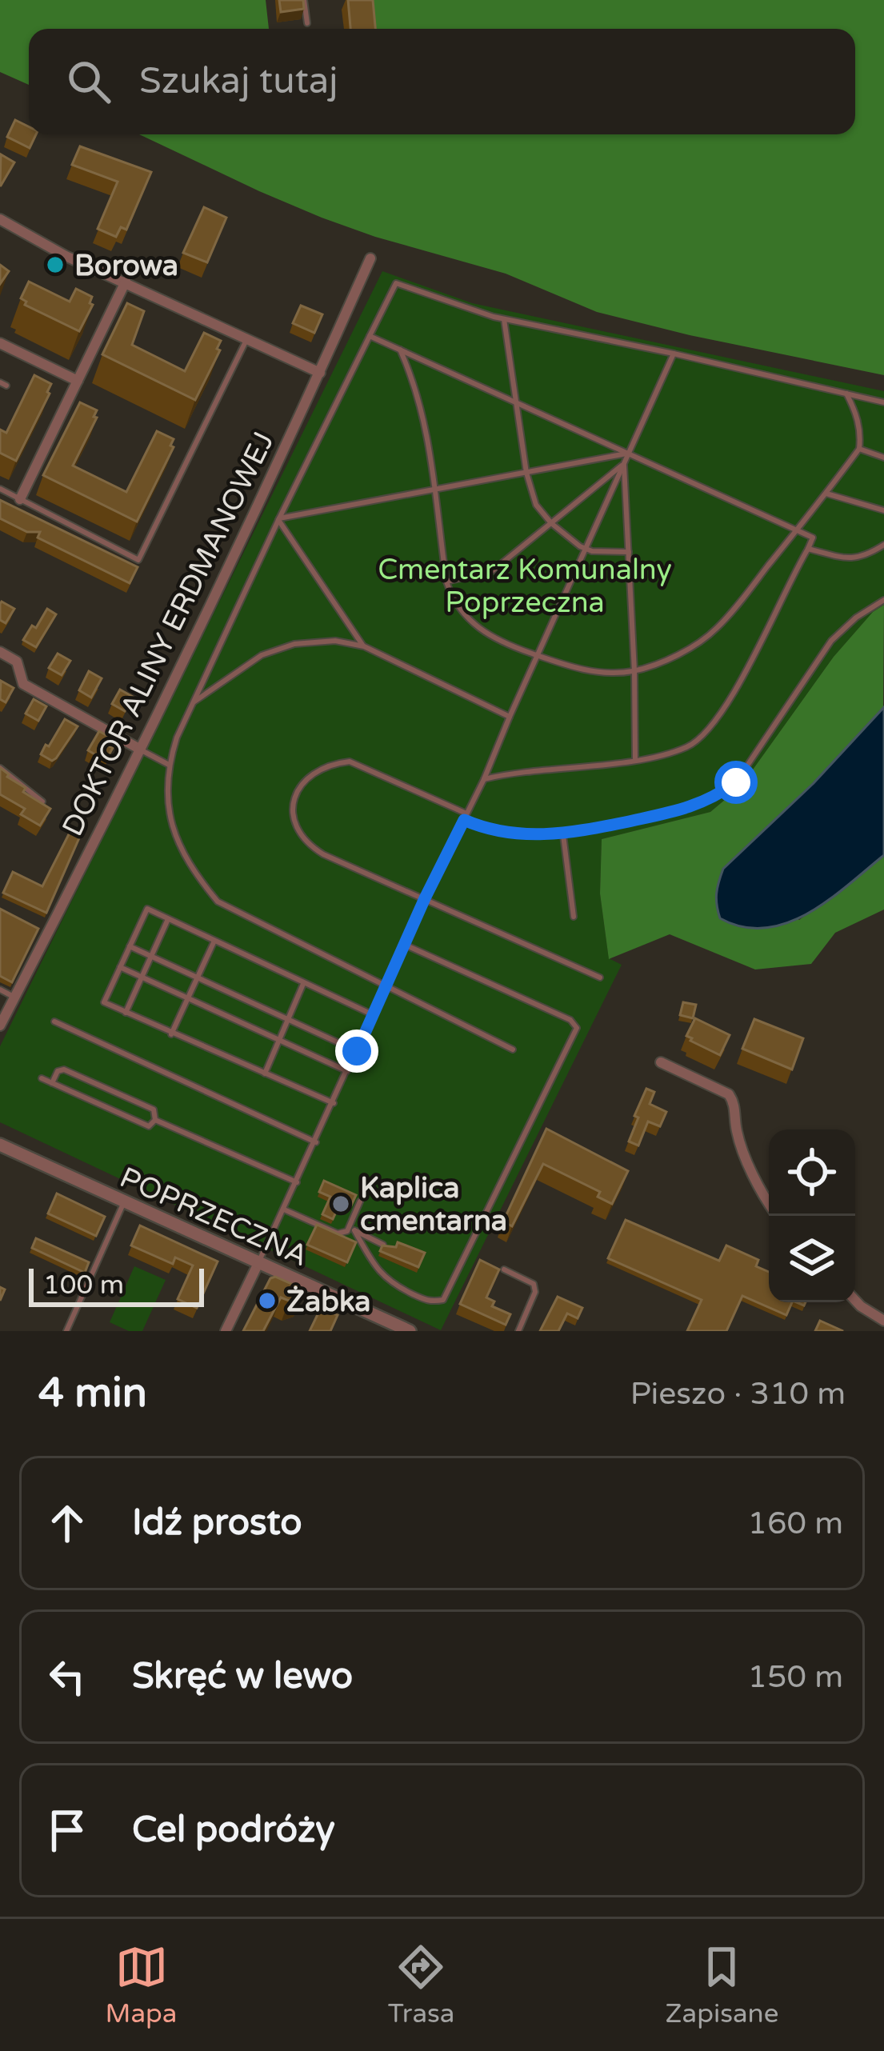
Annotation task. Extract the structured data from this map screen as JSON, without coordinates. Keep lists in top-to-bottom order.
{
  "streets": {
    "street": ["DOKTOR ALINY ERDMANOWEJ", "POPRZECZNA"]
  },
  "parks": ["Cmentarz Komunalny Poprzeczna"],
  "places": ["Borowa", "Kaplica cmentarna", "Żabka"],
  "scale_bar": "100 m",
  "page": {
    "search": "Szukaj tutaj",
    "scale": "100 m",
    "heading": ["4 min", "Pieszo · 310 m"],
    "list": [
      ["Idź prosto", "160 m"],
      ["Skręć w lewo", "150 m"],
      "Cel podróży"
    ],
    "nav": ["Mapa", "Trasa", "Zapisane"]
  }
}
